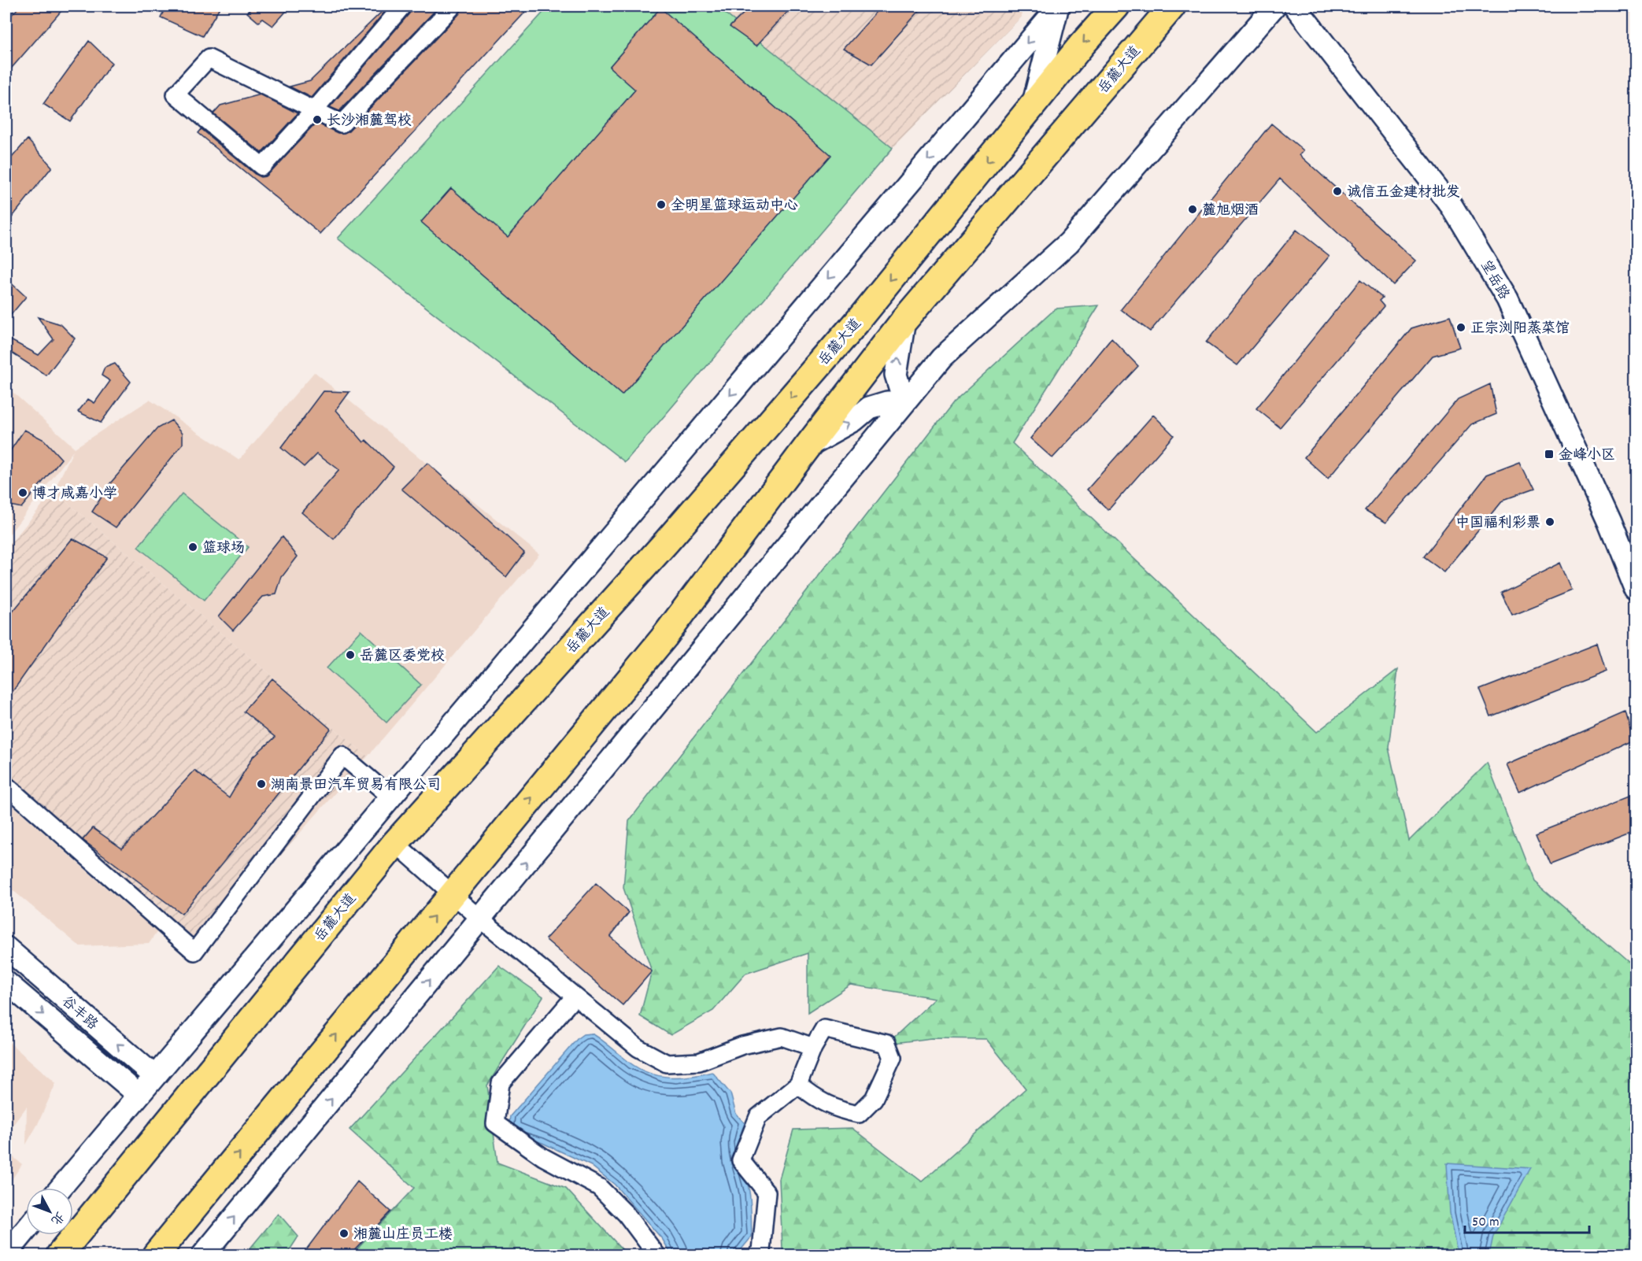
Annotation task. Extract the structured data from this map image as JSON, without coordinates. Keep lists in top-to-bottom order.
{
  "streets": {
    "highway": ["岳麓大道"],
    "street": ["望岳路", "谷丰路"]
  },
  "places": {
    "other": [
      "长沙湘麓驾校",
      "诚信五金建材批发",
      "全明星篮球运动中心",
      "麓旭烟酒",
      "正宗浏阳蒸菜馆",
      "博才咸嘉小学",
      "中国福利彩票",
      "篮球场",
      "岳麓区委党校",
      "湖南景田汽车贸易有限公司",
      "湘麓山庄员工楼"
    ],
    "transit": ["金峰小区"]
  },
  "scale_bar": "50 m",
  "north": "bottom right"
}
